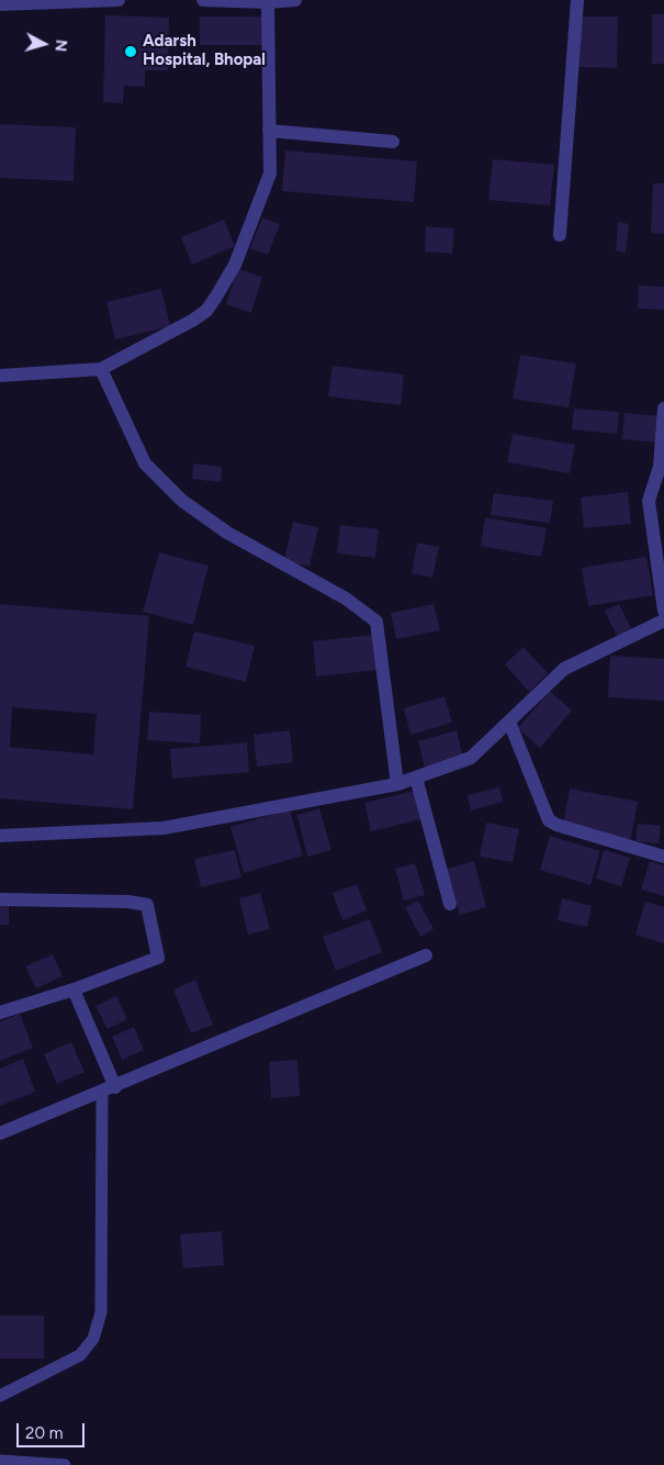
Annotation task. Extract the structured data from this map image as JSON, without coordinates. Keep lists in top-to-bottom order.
{
  "places": ["Adarsh Hospital, Bhopal"],
  "scale_bar": "20 m",
  "north": "right"
}
